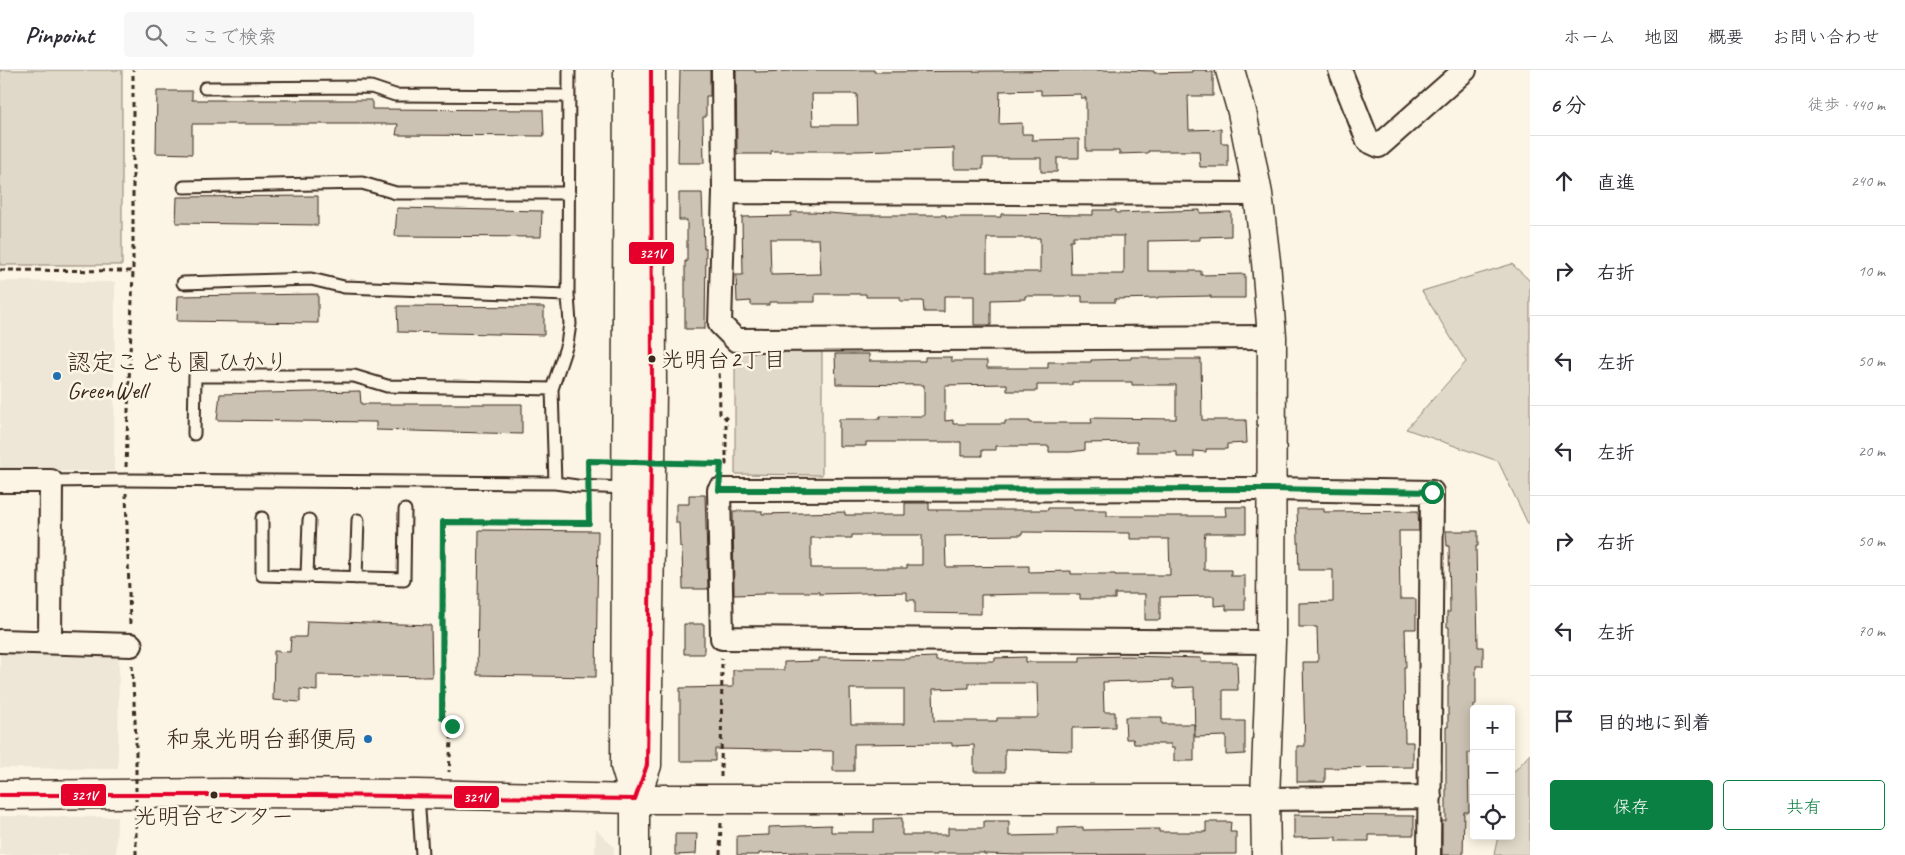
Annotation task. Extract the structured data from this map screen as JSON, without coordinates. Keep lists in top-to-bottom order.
{
  "places": [
    "光明台2丁目",
    "認定こども園 ひかり GreenWell",
    "和泉光明台郵便局",
    "光明台センター"
  ],
  "lines": ["transit line 321V"],
  "page": {
    "header": "Pinpoint",
    "search": "ここで検索",
    "nav": [
      "ホーム",
      "地図",
      "概要",
      "お問い合わせ"
    ],
    "heading": ["6 分", "徒歩 · 440 m"],
    "list": [
      ["直進", "240 m"],
      ["右折", "10 m"],
      ["左折", "50 m"],
      ["左折", "20 m"],
      ["右折", "50 m"],
      ["左折", "70 m"],
      "目的地に到着"
    ],
    "map_buttons": ["+", "−"],
    "buttons": ["保存", "共有"]
  }
}
